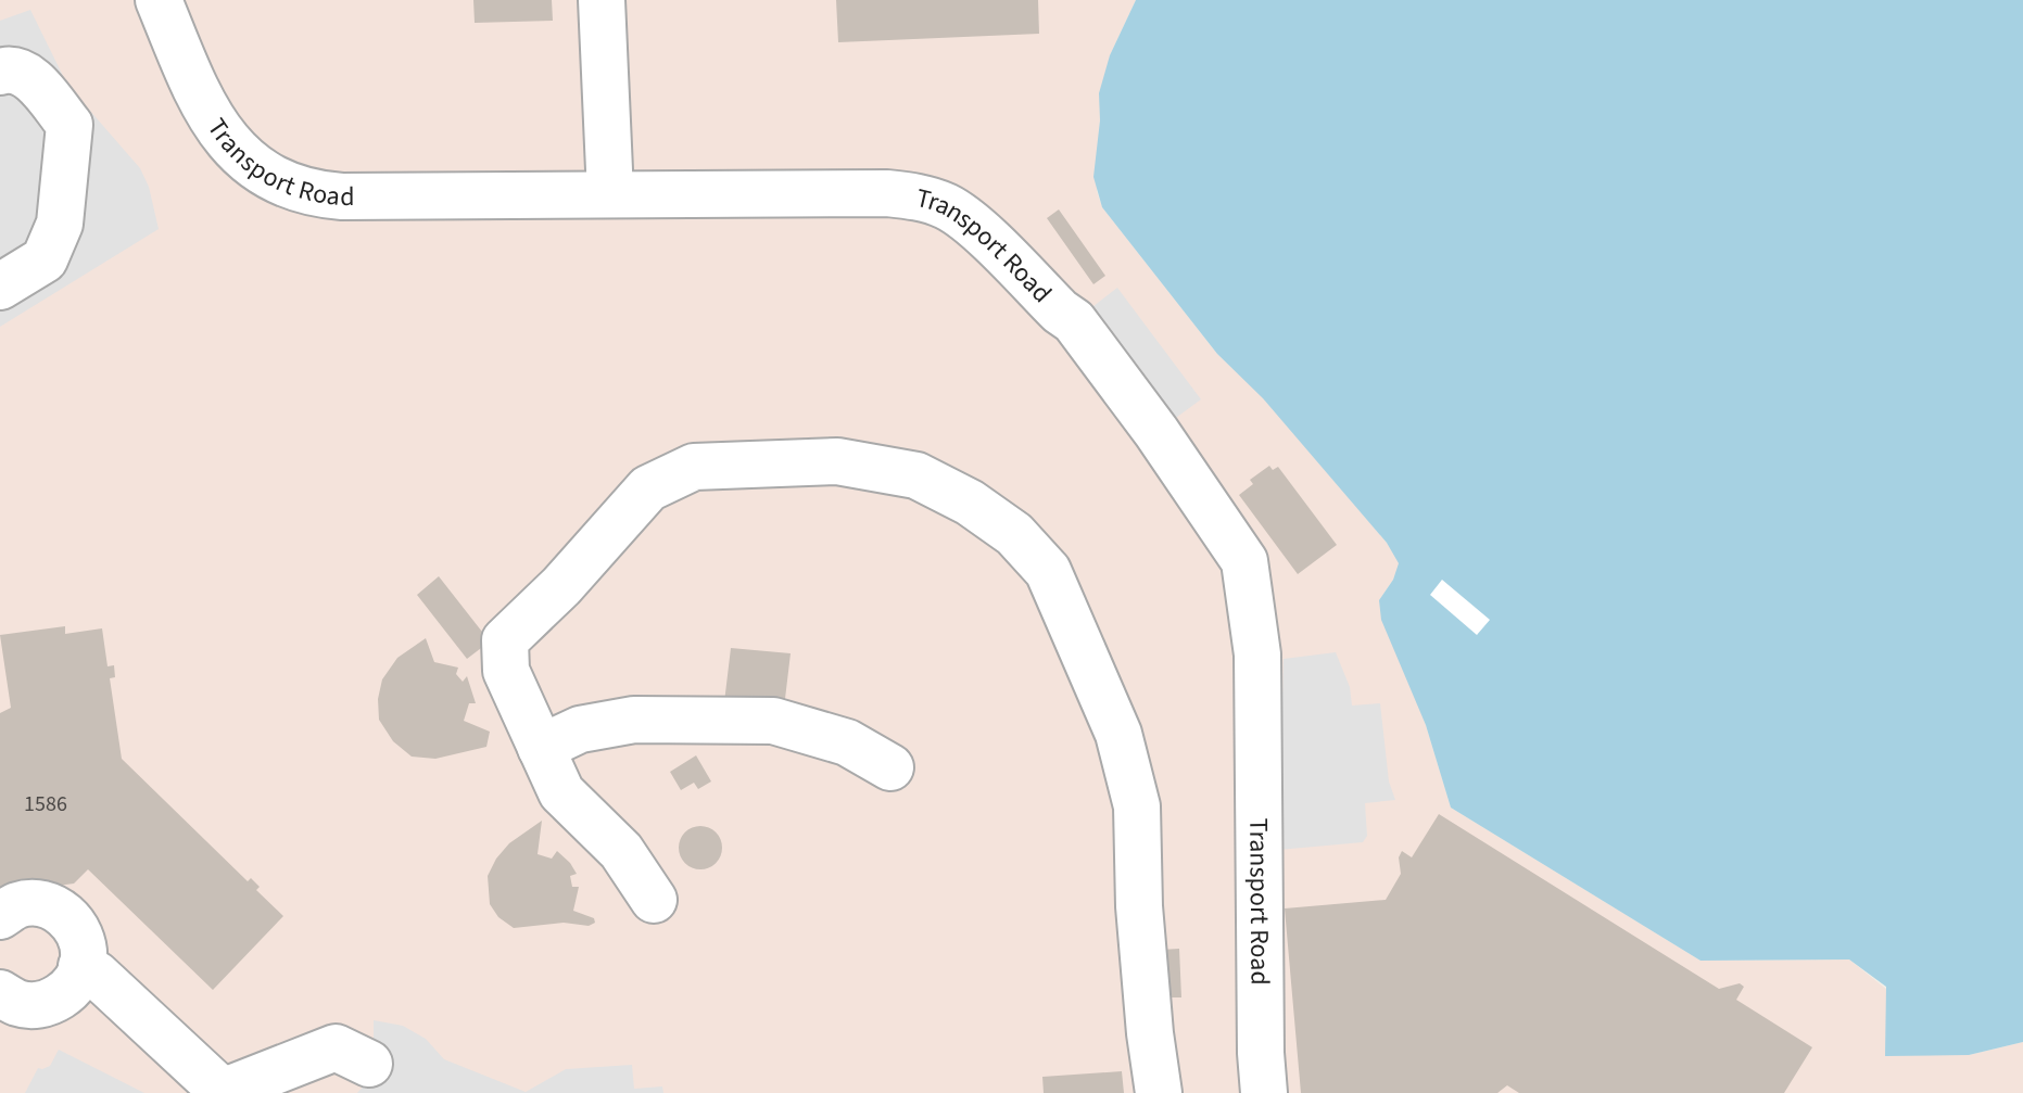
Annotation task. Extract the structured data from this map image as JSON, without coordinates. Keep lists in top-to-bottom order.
{
  "streets": {
    "lane": ["Transport Road"]
  },
  "house_numbers": ["1586"]
}
